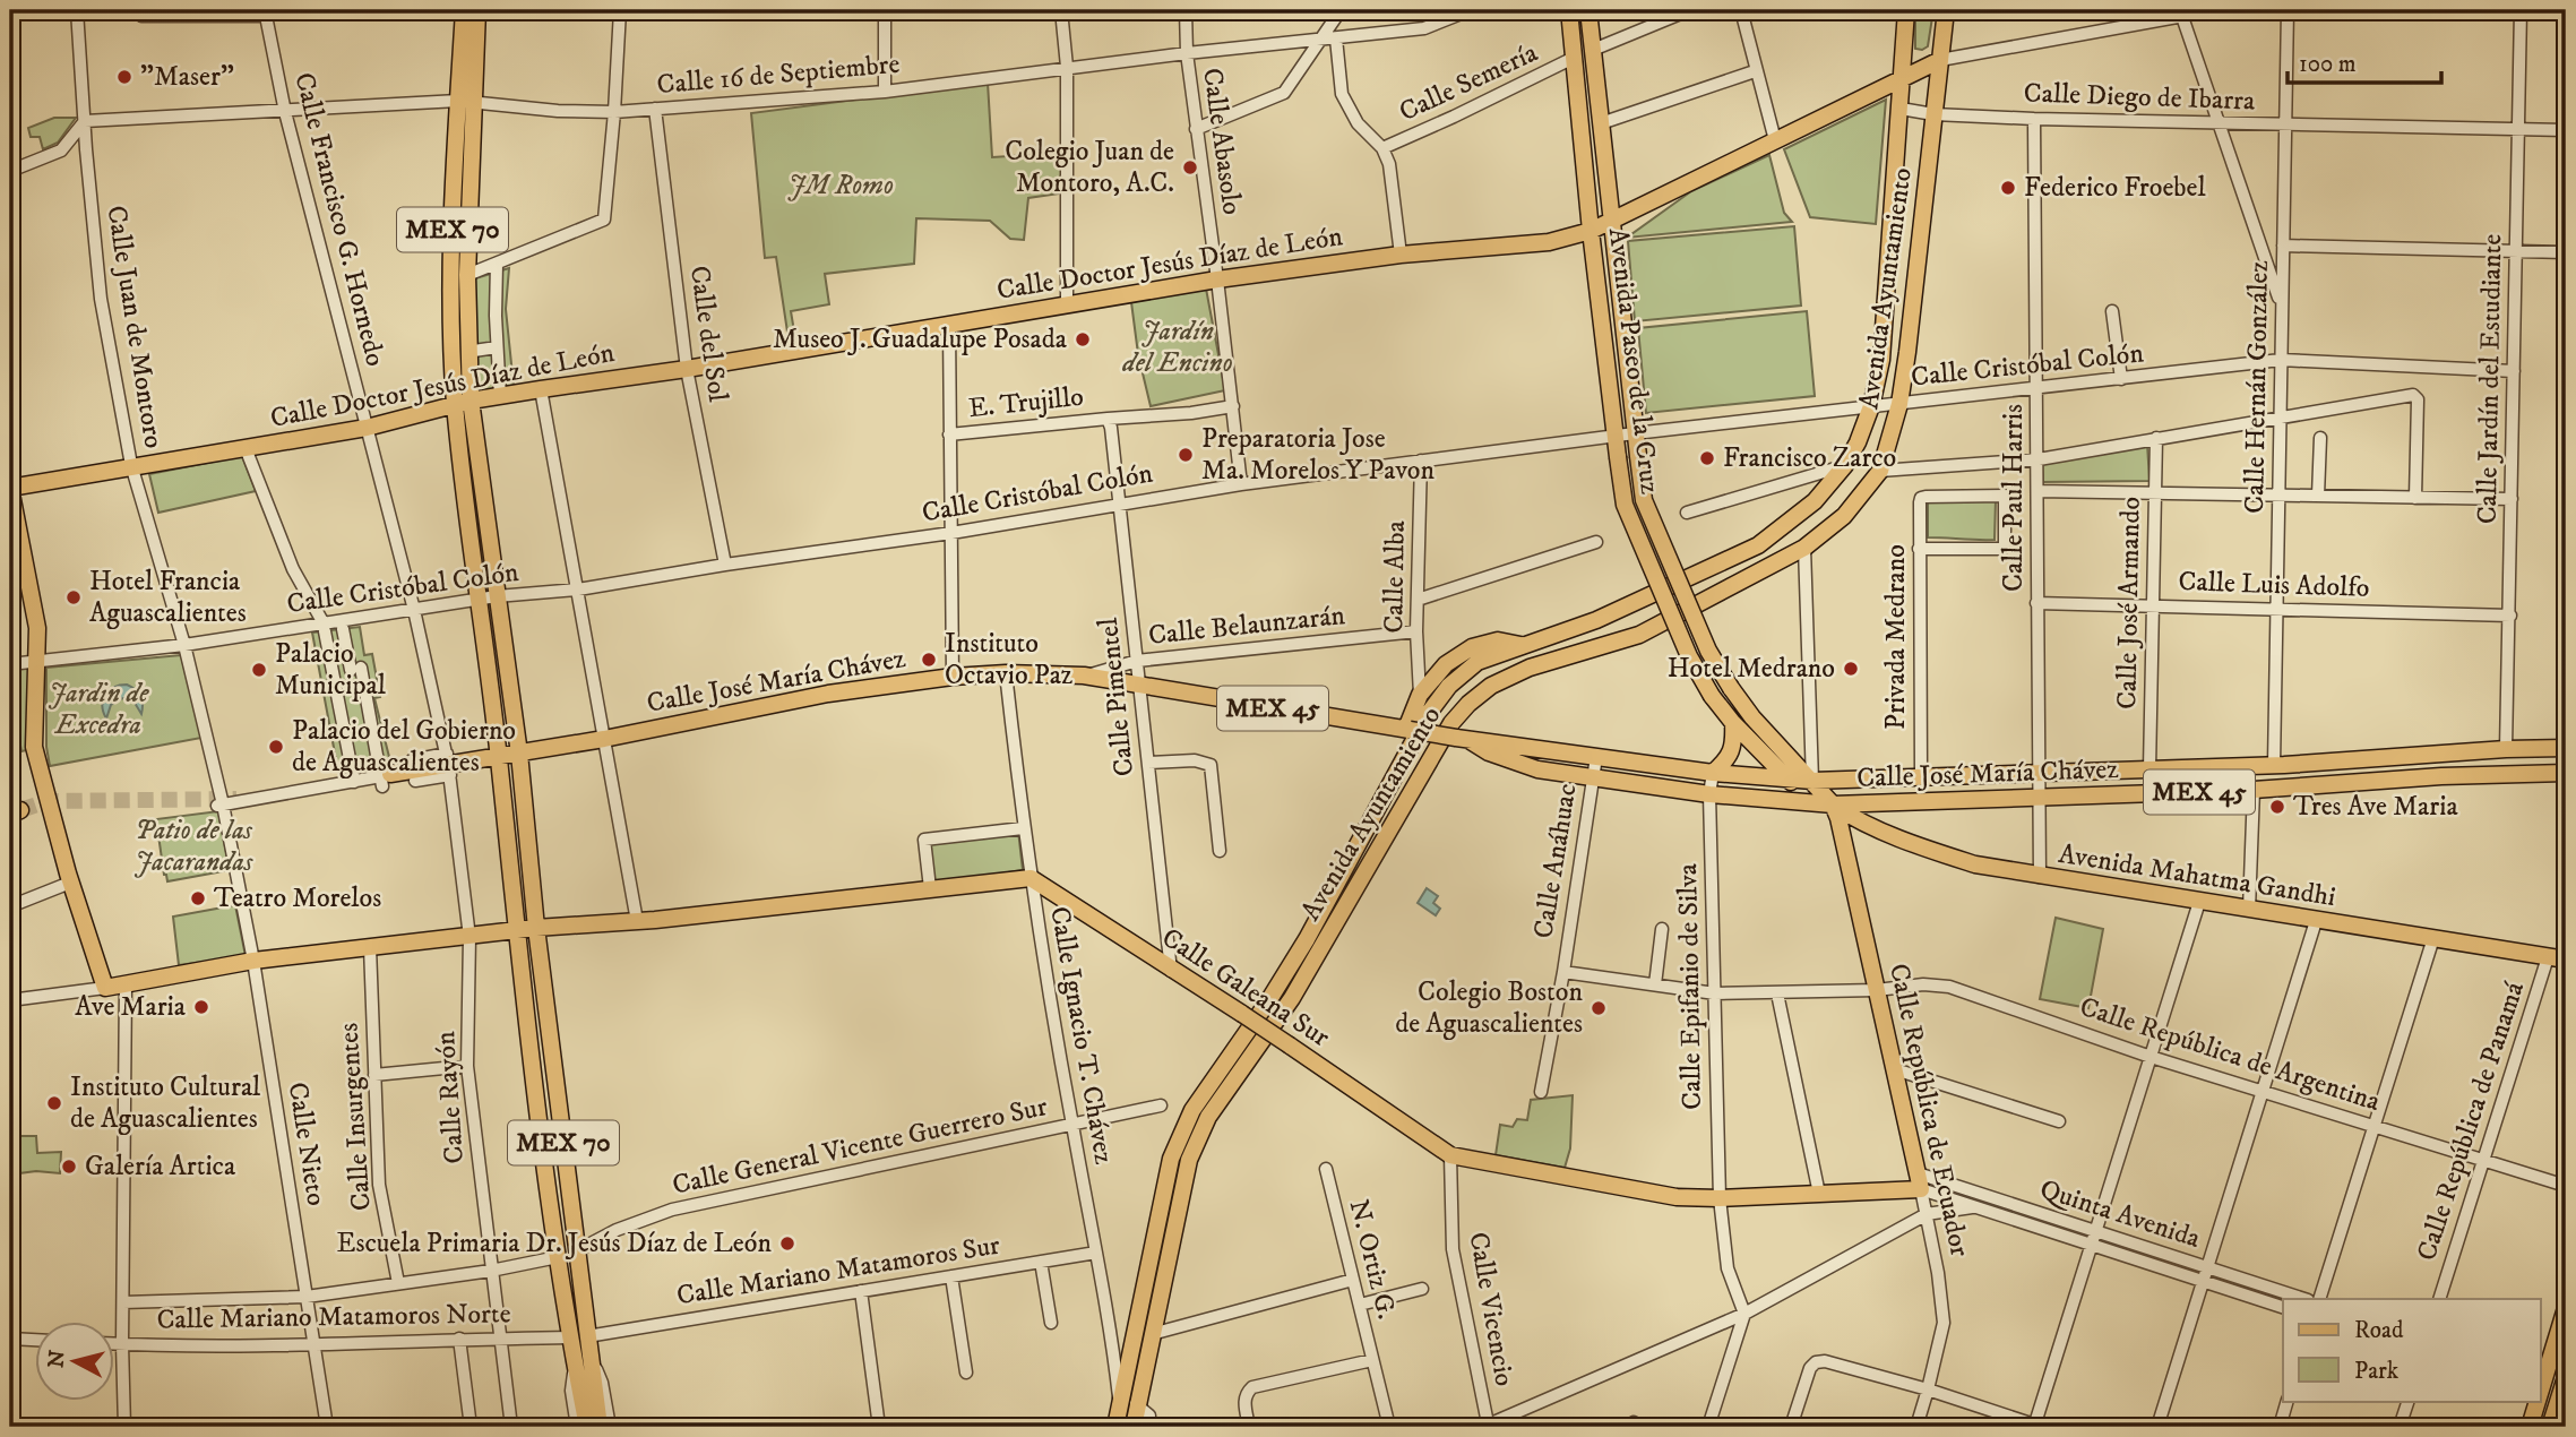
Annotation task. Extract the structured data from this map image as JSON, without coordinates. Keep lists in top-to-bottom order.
{
  "streets": {
    "main road": [
      "MEX 70",
      "Calle Doctor Jesús Díaz de León",
      "Avenida Ayuntamiento",
      "Avenida Paseo de la Cruz",
      "Calle José María Chávez",
      "MEX 45",
      "Avenida Mahatma Gandhi",
      "Calle Galeana Sur",
      "Calle República de Ecuador"
    ],
    "street": [
      "Calle 16 de Septiembre",
      "Calle Semería",
      "Calle Diego de Ibarra",
      "Calle Abasolo",
      "Calle Francisco G. Hornedo",
      "Calle Juan de Montoro",
      "Calle del Sol",
      "Calle Cristóbal Colón",
      "Calle Jardín del Estudiante",
      "Calle Hernán González",
      "E. Trujillo",
      "Calle Paul Harris",
      "Calle Alba",
      "Calle Luis Adolfo",
      "Calle José Armando",
      "Calle Belaunzarán",
      "Privada Medrano",
      "Calle Pimentel",
      "Calle Anáhuac",
      "Calle Epifanio de Silva",
      "Calle Ignacio T. Chávez",
      "Calle República de Argentina",
      "Calle Rayón",
      "Calle Insurgentes",
      "Calle República de Panamá",
      "Calle Nieto",
      "Calle General Vicente Guerrero Sur",
      "Quinta Avenida",
      "N. Ortiz G.",
      "Calle Mariano Matamoros Sur",
      "Calle Vicencio",
      "Calle Mariano Matamoros Norte"
    ]
  },
  "crossings": [
    ["Calle 16 de Septiembre", "Calle Abasolo"],
    ["Calle 16 de Septiembre", "Calle Francisco G. Hornedo"],
    ["Calle 16 de Septiembre", "MEX 70"],
    ["Calle 16 de Septiembre", "Calle Juan de Montoro"],
    ["Calle 16 de Septiembre", "Calle del Sol"],
    ["Calle Semería", "Avenida Paseo de la Cruz"],
    ["Calle Diego de Ibarra", "Avenida Ayuntamiento"],
    ["Calle Diego de Ibarra", "Calle Jardín del Estudiante"],
    ["Calle Diego de Ibarra", "Calle Hernán González"],
    ["Calle Diego de Ibarra", "Calle Paul Harris"],
    ["Calle Abasolo", "Calle Doctor Jesús Díaz de León"],
    ["Calle Abasolo", "Calle Cristóbal Colón"],
    ["Calle Abasolo", "E. Trujillo"],
    ["Calle Francisco G. Hornedo", "Calle Doctor Jesús Díaz de León"],
    ["Calle Francisco G. Hornedo", "Calle Cristóbal Colón"],
    ["Calle Francisco G. Hornedo", "Calle Rayón"],
    ["MEX 70", "Calle Doctor Jesús Díaz de León"],
    ["MEX 70", "Calle Cristóbal Colón"],
    ["MEX 70", "Calle José María Chávez"],
    ["MEX 70", "MEX 45"],
    ["MEX 70", "Calle General Vicente Guerrero Sur"],
    ["MEX 70", "Calle Mariano Matamoros Sur"],
    ["MEX 70", "Calle Mariano Matamoros Norte"],
    ["Calle Doctor Jesús Díaz de León", "Avenida Ayuntamiento"],
    ["Calle Doctor Jesús Díaz de León", "Calle Juan de Montoro"],
    ["Calle Doctor Jesús Díaz de León", "Calle del Sol"],
    ["Calle Doctor Jesús Díaz de León", "Avenida Paseo de la Cruz"],
    ["Avenida Ayuntamiento", "Calle Cristóbal Colón"],
    ["Avenida Ayuntamiento", "Calle Ignacio T. Chávez"],
    ["Calle Juan de Montoro", "Calle Cristóbal Colón"],
    ["Calle Juan de Montoro", "Calle Nieto"],
    ["Calle del Sol", "Calle Cristóbal Colón"],
    ["Avenida Paseo de la Cruz", "Calle Cristóbal Colón"],
    ["Avenida Paseo de la Cruz", "Calle José María Chávez"],
    ["Avenida Paseo de la Cruz", "Avenida Mahatma Gandhi"],
    ["Avenida Paseo de la Cruz", "Calle República de Ecuador"],
    ["Calle Cristóbal Colón", "Calle Jardín del Estudiante"],
    ["Calle Cristóbal Colón", "Calle Hernán González"],
    ["Calle Cristóbal Colón", "Calle Paul Harris"],
    ["Calle Cristóbal Colón", "Calle Alba"],
    ["Calle Cristóbal Colón", "Calle Pimentel"],
    ["Calle Jardín del Estudiante", "Calle Luis Adolfo"],
    ["Calle Jardín del Estudiante", "Calle José María Chávez"],
    ["Calle Hernán González", "Calle Luis Adolfo"],
    ["Calle Hernán González", "Calle José María Chávez"],
    ["E. Trujillo", "Calle Pimentel"],
    ["Calle Paul Harris", "Calle Luis Adolfo"],
    ["Calle Paul Harris", "Calle José María Chávez"],
    ["Calle Paul Harris", "Avenida Mahatma Gandhi"],
    ["Calle Alba", "Calle Belaunzarán"],
    ["Calle Luis Adolfo", "Calle José Armando"],
    ["Calle José Armando", "Calle José María Chávez"],
    ["Calle Belaunzarán", "Calle José María Chávez"],
    ["Calle Belaunzarán", "Calle Pimentel"],
    ["Privada Medrano", "Calle José María Chávez"],
    ["Calle José María Chávez", "Calle Pimentel"],
    ["Calle José María Chávez", "MEX 45"],
    ["Calle José María Chávez", "Calle Anáhuac"],
    ["Calle José María Chávez", "Avenida Mahatma Gandhi"],
    ["Calle José María Chávez", "Calle Epifanio de Silva"],
    ["Calle José María Chávez", "Calle Ignacio T. Chávez"],
    ["Calle José María Chávez", "Calle República de Ecuador"],
    ["Calle Pimentel", "Calle Galeana Sur"],
    ["Calle Anáhuac", "Calle República de Argentina"],
    ["Avenida Mahatma Gandhi", "Calle República de Ecuador"],
    ["Avenida Mahatma Gandhi", "Calle República de Panamá"],
    ["Calle Epifanio de Silva", "Calle Galeana Sur"],
    ["Calle Epifanio de Silva", "Calle República de Argentina"],
    ["Calle Galeana Sur", "Calle Ignacio T. Chávez"],
    ["Calle Galeana Sur", "Calle República de Ecuador"],
    ["Calle Galeana Sur", "Quinta Avenida"],
    ["Calle Galeana Sur", "Calle Vicencio"],
    ["Calle Ignacio T. Chávez", "Calle General Vicente Guerrero Sur"],
    ["Calle Ignacio T. Chávez", "Calle Mariano Matamoros Sur"],
    ["Calle República de Argentina", "Calle República de Ecuador"],
    ["Calle República de Argentina", "Calle República de Panamá"],
    ["Calle Rayón", "Calle Mariano Matamoros Norte"],
    ["Calle República de Ecuador", "Quinta Avenida"],
    ["Calle Nieto", "Calle Mariano Matamoros Norte"],
    ["Calle Mariano Matamoros Sur", "Calle Mariano Matamoros Norte"]
  ],
  "parks": [
    "JM Romo",
    "Jardín del Encino",
    "Jardin de Excedra",
    "Patio de las Jacarandas"
  ],
  "places": [
    "\"Maser\"",
    "Colegio Juan de Montoro, A.C.",
    "Federico Froebel",
    "Museo J. Guadalupe Posada",
    "Preparatoria Jose Ma. Morelos Y Pavon",
    "Francisco Zarco",
    "Hotel Francia Aguascalientes",
    "Instituto Octavio Paz",
    "Hotel Medrano",
    "Palacio Municipal",
    "Palacio del Gobierno de Aguascalientes",
    "Tres Ave Maria",
    "Teatro Morelos",
    "Ave Maria",
    "Colegio Boston de Aguascalientes",
    "Instituto Cultural de Aguascalientes",
    "Galería Artica",
    "Escuela Primaria Dr. Jesús Díaz de León"
  ],
  "legend": ["Road", "Park"],
  "scale_bar": "100 m",
  "north": "left"
}
